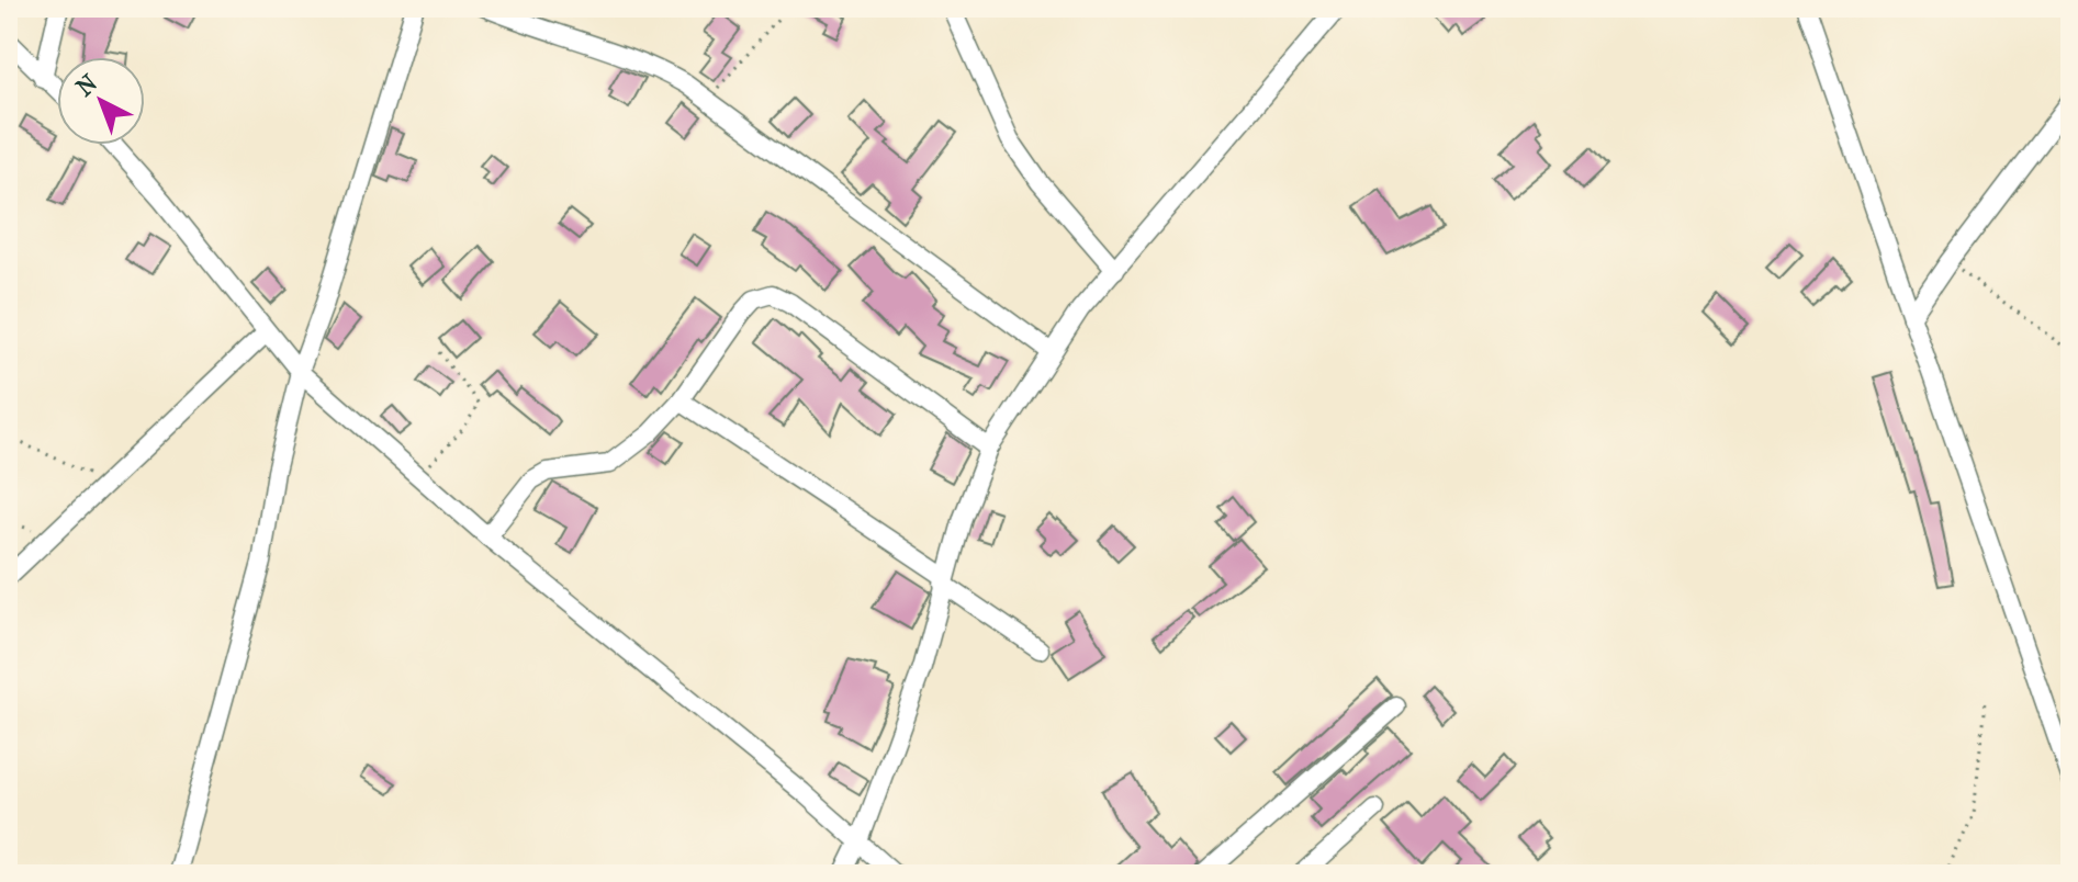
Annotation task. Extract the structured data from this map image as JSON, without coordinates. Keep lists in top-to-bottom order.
{
  "north": "top left"
}
